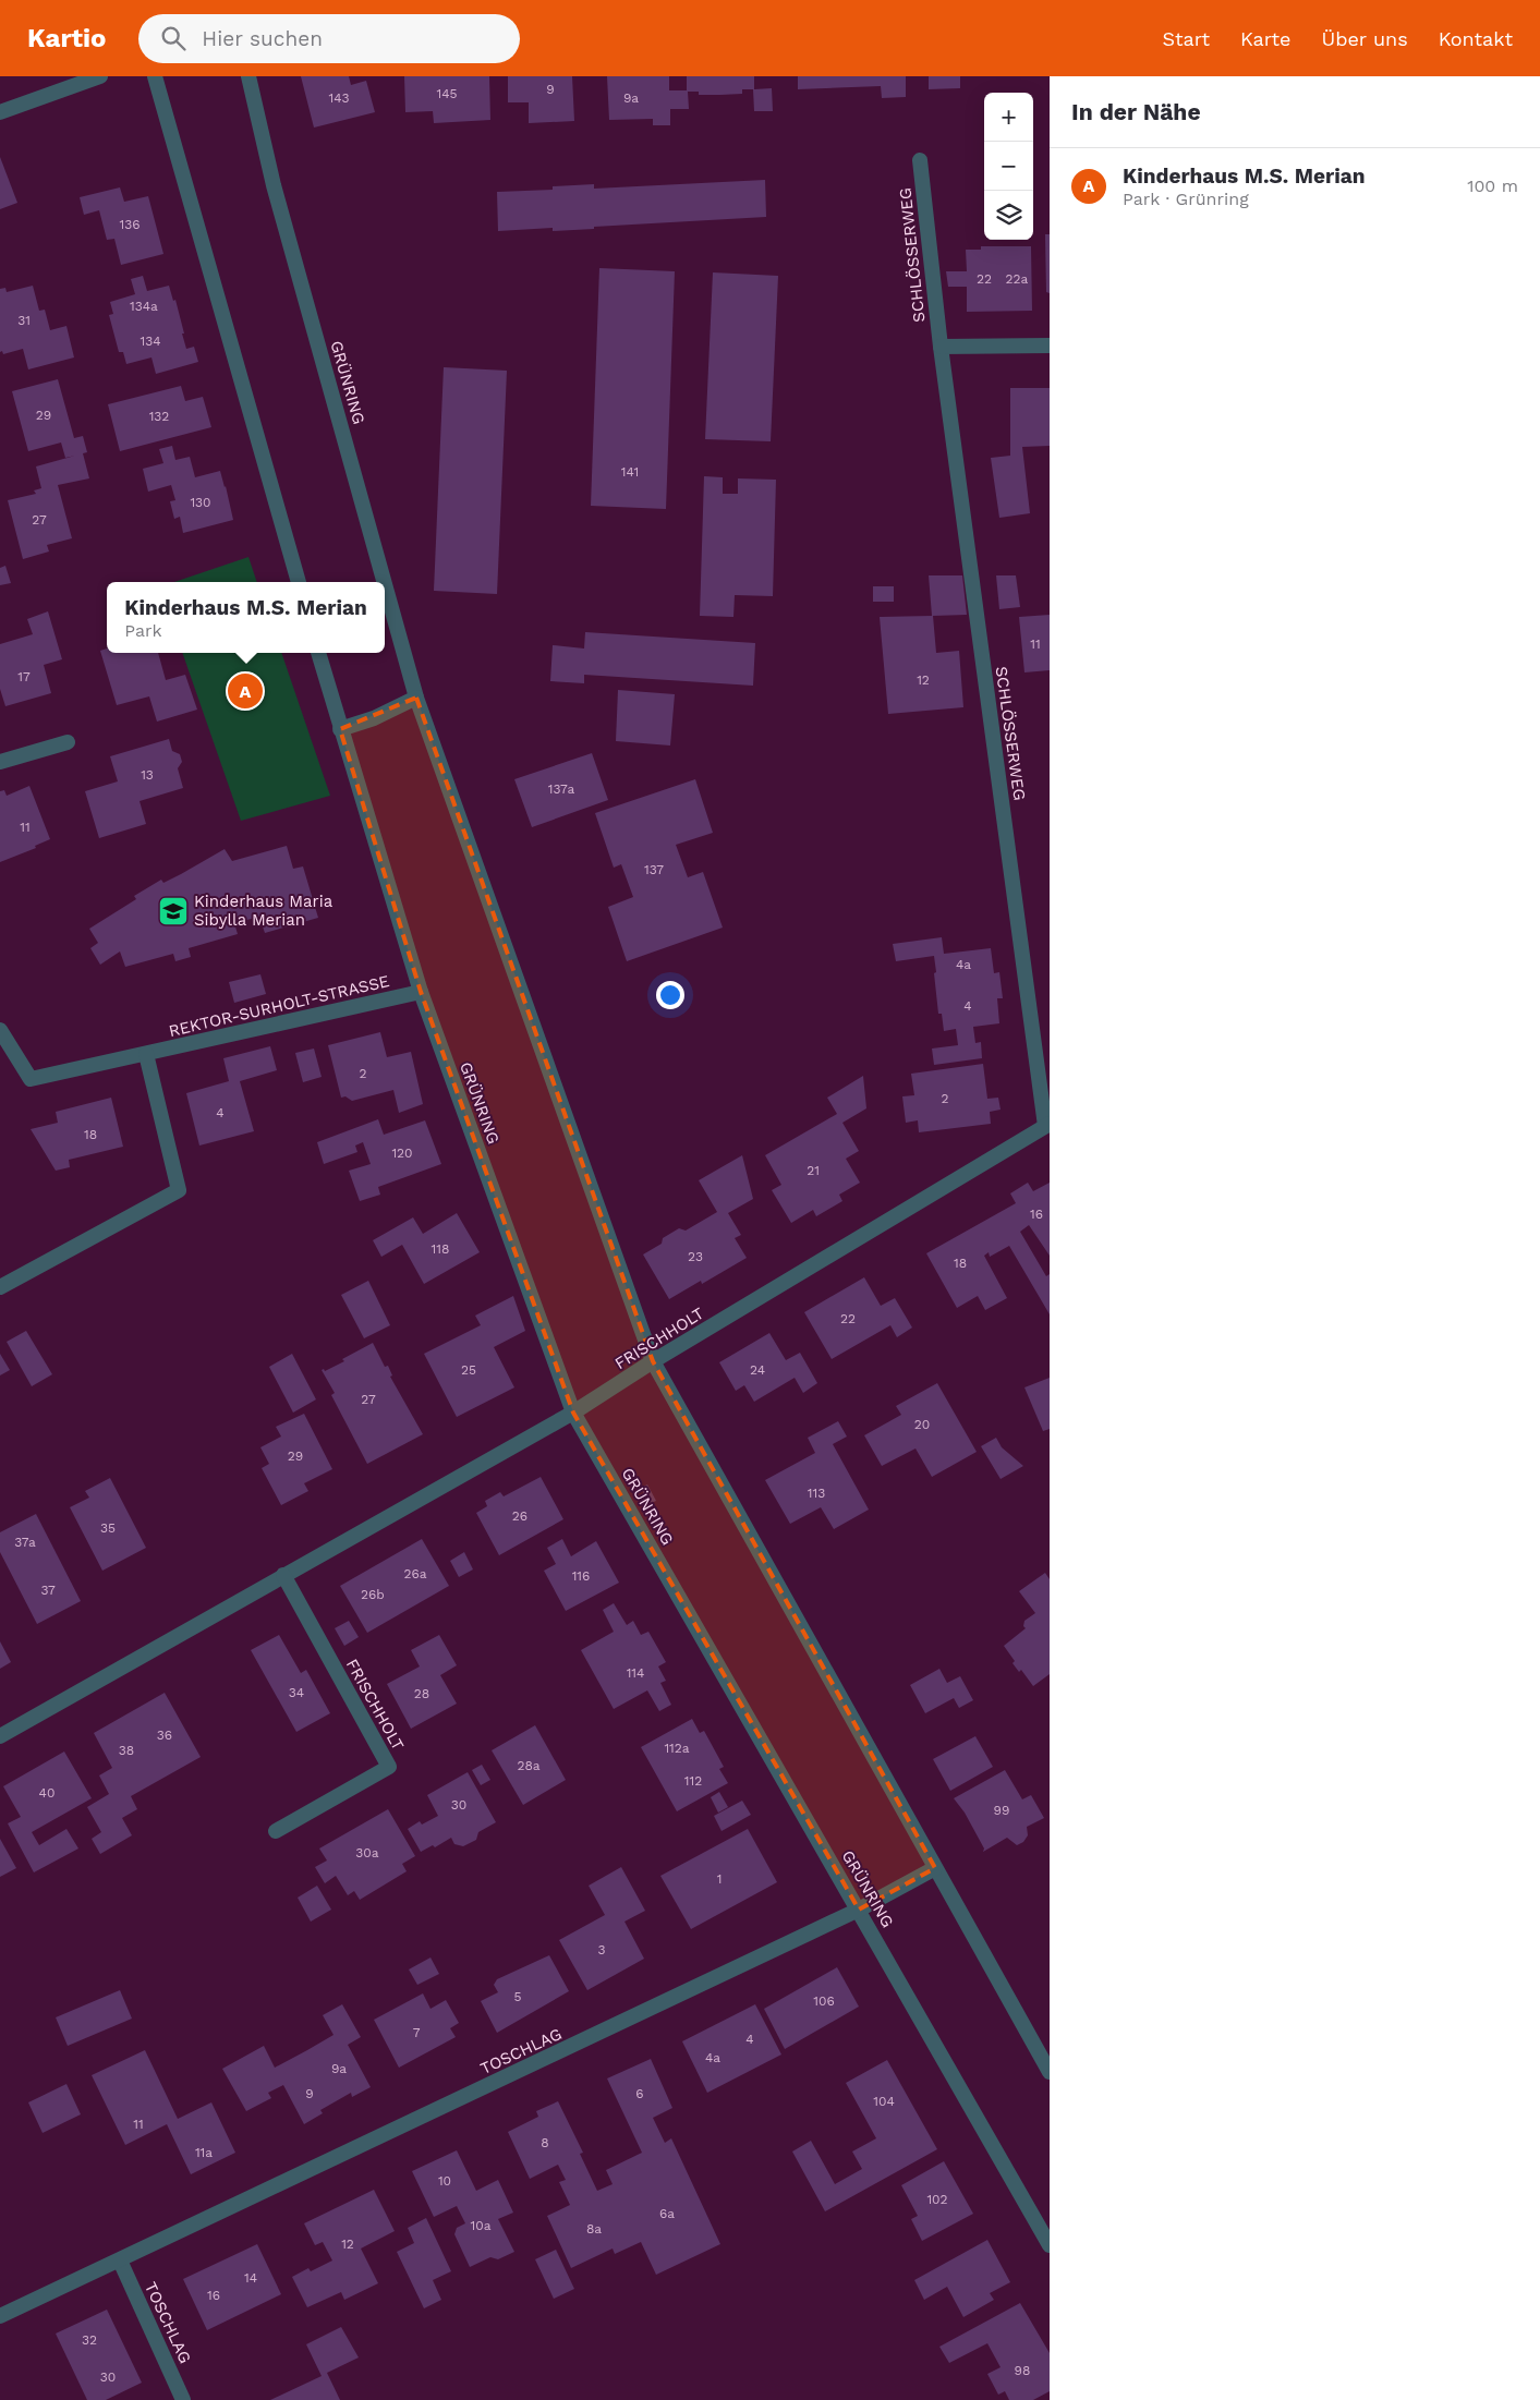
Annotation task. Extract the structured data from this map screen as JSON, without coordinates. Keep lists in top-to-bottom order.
{
  "streets": {
    "street": [
      "SCHLÖSSERWEG",
      "GRÜNRING",
      "REKTOR-SURHOLT-STRASSE",
      "FRISCHHOLT",
      "TOSCHLAG"
    ]
  },
  "crossings": [
    ["SCHLÖSSERWEG", "FRISCHHOLT"],
    ["GRÜNRING", "REKTOR-SURHOLT-STRASSE"],
    ["GRÜNRING", "FRISCHHOLT"],
    ["GRÜNRING", "TOSCHLAG"]
  ],
  "places": {
    "school or university": ["Kinderhaus Maria Sibylla Merian"]
  },
  "house_numbers": [
    "9",
    "145",
    "143",
    "9a",
    "136",
    "22",
    "22a",
    "134a",
    "31",
    "134",
    "29",
    "132",
    "141",
    "130",
    "27",
    "11",
    "17",
    "12",
    "13",
    "137a",
    "11",
    "137",
    "4a",
    "4",
    "2",
    "2",
    "4",
    "18",
    "120",
    "21",
    "16",
    "118",
    "23",
    "18",
    "22",
    "25",
    "24",
    "27",
    "20",
    "29",
    "113",
    "26",
    "35",
    "37a",
    "26a",
    "116",
    "37",
    "26b",
    "114",
    "34",
    "28",
    "36",
    "112a",
    "38",
    "28a",
    "112",
    "40",
    "30",
    "99",
    "30a",
    "1",
    "3",
    "5",
    "106",
    "7",
    "4",
    "4a",
    "9a",
    "9",
    "6",
    "104",
    "11",
    "8",
    "11a",
    "10",
    "102",
    "6a",
    "10a",
    "8a",
    "12",
    "14",
    "16",
    "32",
    "98",
    "30"
  ],
  "page": {
    "header": "Kartio",
    "search": "Hier suchen",
    "nav": [
      "Start",
      "Karte",
      "Über uns",
      "Kontakt"
    ],
    "heading": "In der Nähe",
    "map_buttons": ["+", "−"],
    "list": [
      {
        "mark": "A",
        "name": "Kinderhaus M.S. Merian",
        "note": "Park · Grünring",
        "value": "100 m"
      }
    ],
    "popup": ["Kinderhaus M.S. Merian", "Park"],
    "pins": "A"
  }
}
